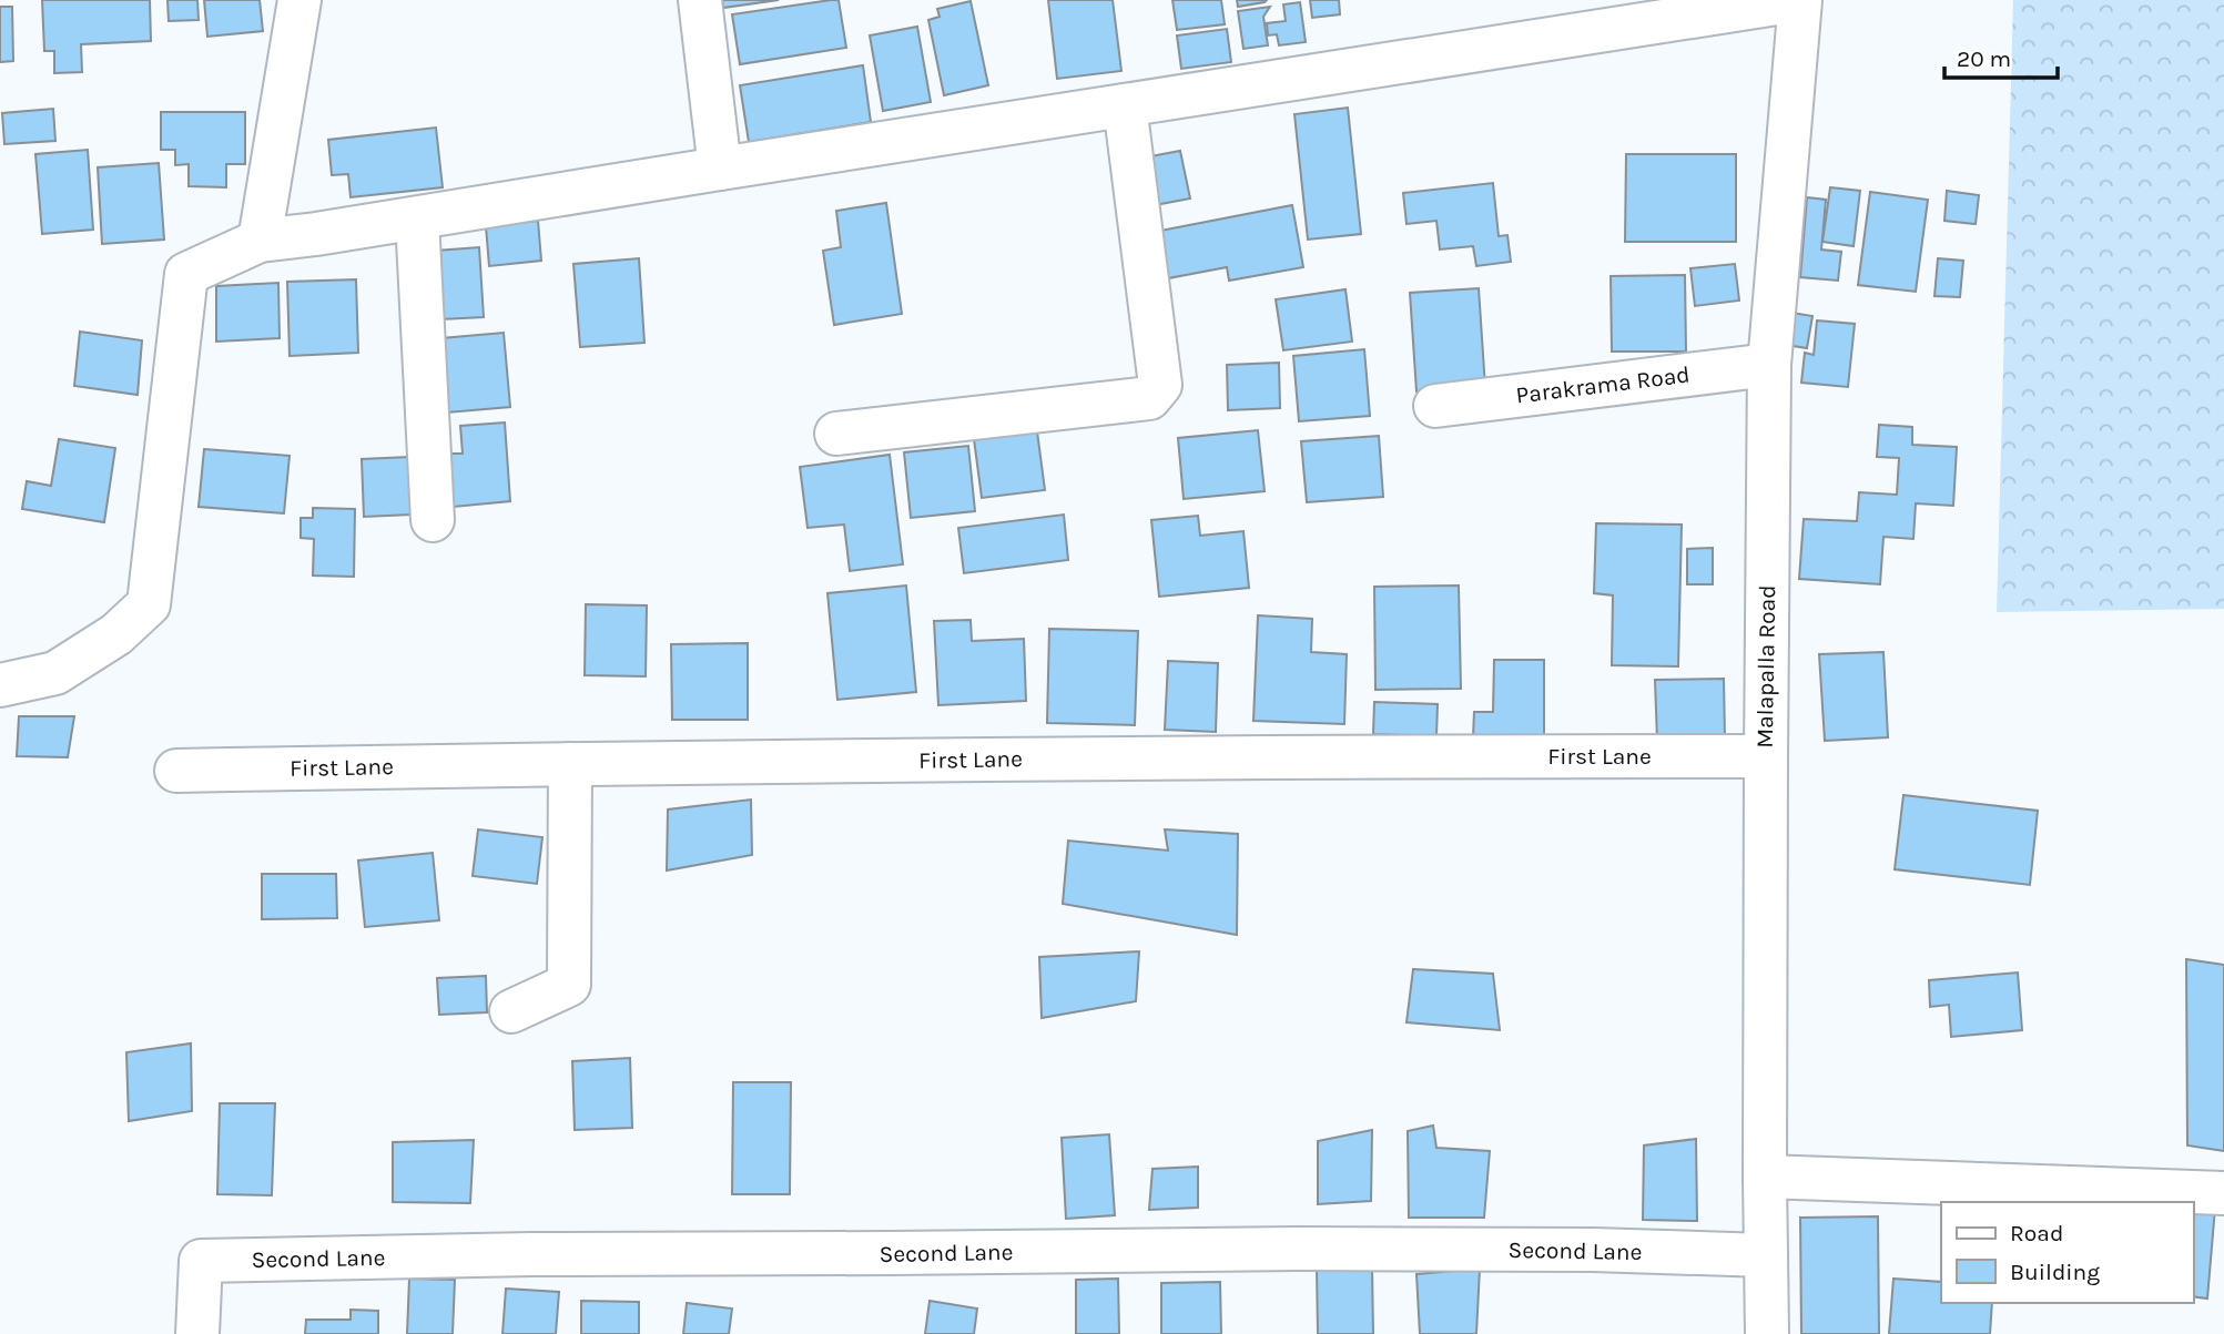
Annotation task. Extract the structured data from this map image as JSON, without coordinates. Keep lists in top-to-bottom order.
{
  "streets": {
    "street": [
      "Parakrama Road",
      "Malapalla Road",
      "First Lane",
      "Second Lane"
    ]
  },
  "crossings": [
    ["Parakrama Road", "Malapalla Road"],
    ["Malapalla Road", "First Lane"],
    ["Malapalla Road", "Second Lane"]
  ],
  "legend": ["Road", "Building"],
  "scale_bar": "20 m"
}
